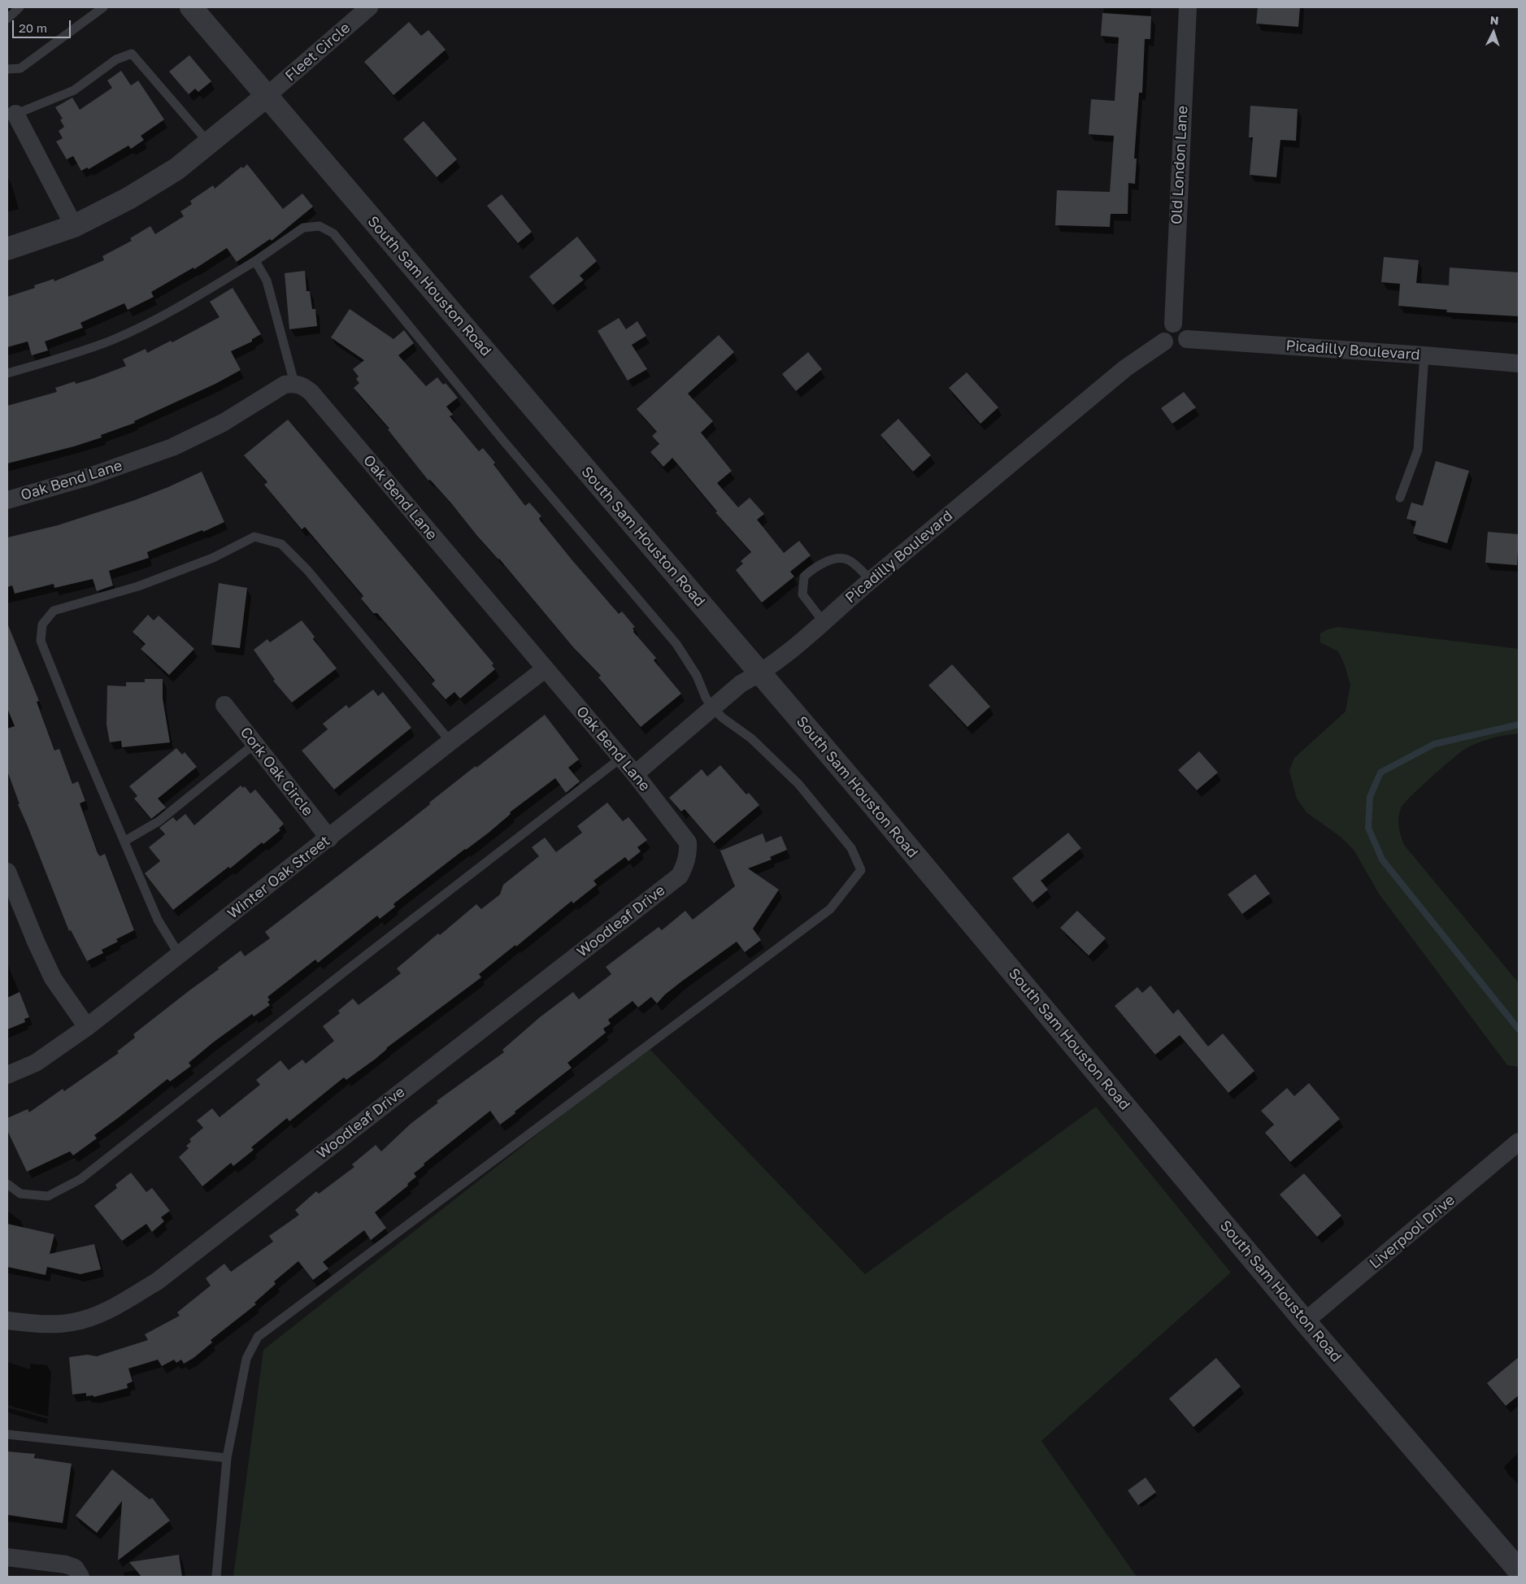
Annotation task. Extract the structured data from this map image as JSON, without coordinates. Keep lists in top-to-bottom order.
{
  "streets": {
    "street": [
      "Fleet Circle",
      "Old London Lane",
      "South Sam Houston Road",
      "Picadilly Boulevard",
      "Oak Bend Lane",
      "Cork Oak Circle",
      "Winter Oak Street",
      "Woodleaf Drive",
      "Liverpool Drive"
    ]
  },
  "crossings": [
    ["Fleet Circle", "South Sam Houston Road"],
    ["Old London Lane", "Picadilly Boulevard"],
    ["South Sam Houston Road", "Picadilly Boulevard"],
    ["South Sam Houston Road", "Liverpool Drive"],
    ["Picadilly Boulevard", "Oak Bend Lane"],
    ["Oak Bend Lane", "Winter Oak Street"],
    ["Oak Bend Lane", "Woodleaf Drive"],
    ["Cork Oak Circle", "Winter Oak Street"]
  ],
  "scale_bar": "20 m",
  "north": "top"
}
